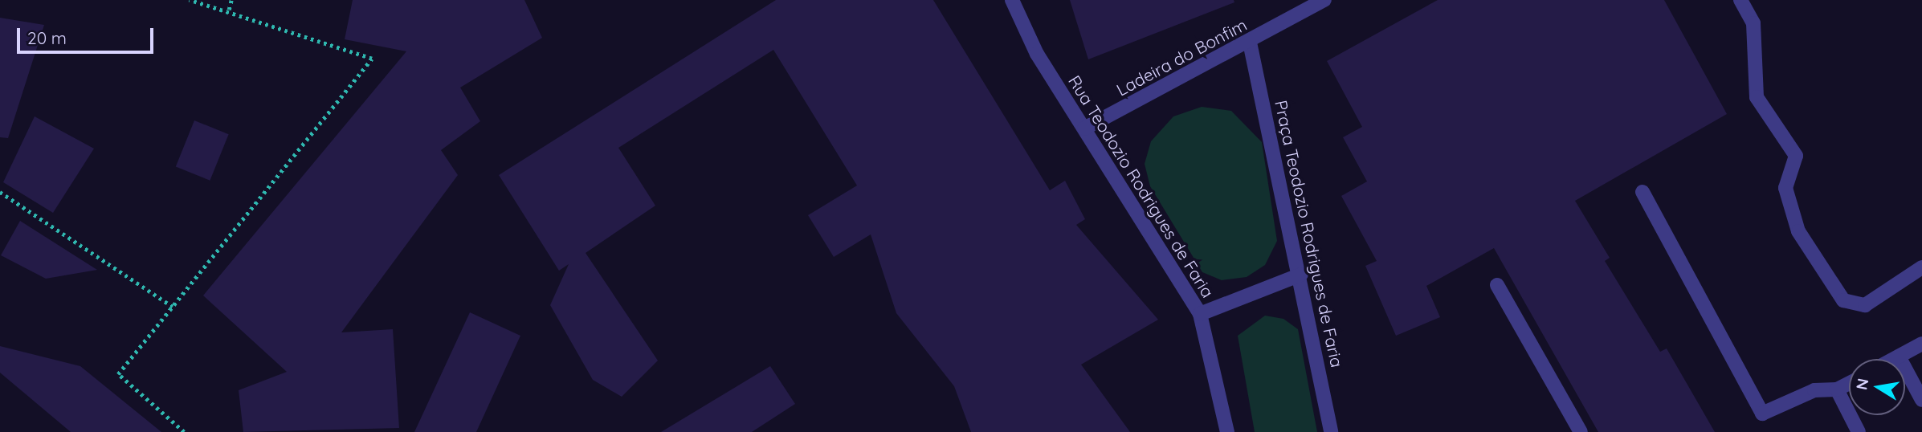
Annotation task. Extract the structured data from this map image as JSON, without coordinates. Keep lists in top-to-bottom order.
{
  "streets": {
    "street": ["Ladeira do Bonfim", "Rua Teodozio Rodrigues de Faria", "Praça Teodozio Rodrigues de Faria"]
  },
  "crossings": [
    ["Ladeira do Bonfim", "Rua Teodozio Rodrigues de Faria"],
    ["Ladeira do Bonfim", "Praça Teodozio Rodrigues de Faria"]
  ],
  "scale_bar": "20 m",
  "north": "left"
}
